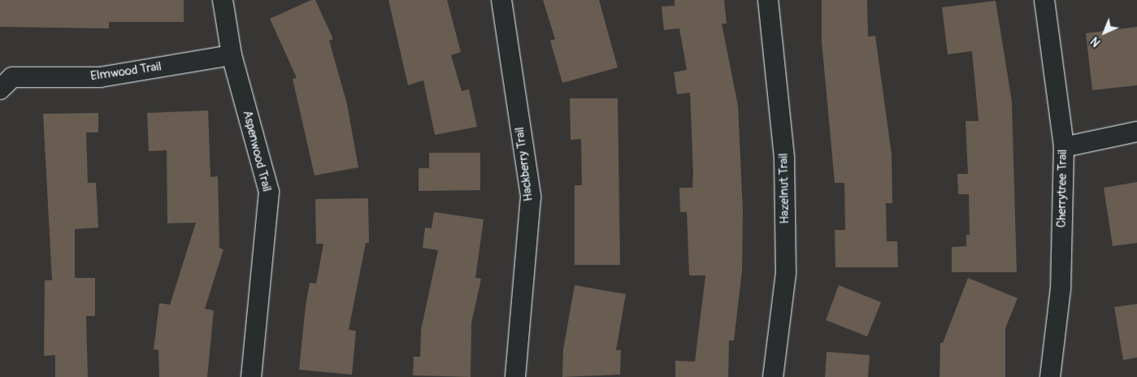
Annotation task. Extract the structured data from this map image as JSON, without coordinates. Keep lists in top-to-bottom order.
{
  "streets": {
    "street": [
      "Elmwood Trail",
      "Aspenwood Trail",
      "Hackberry Trail",
      "Hazelnut Trail",
      "Cherrytree Trail"
    ]
  },
  "crossings": [
    ["Elmwood Trail", "Aspenwood Trail"]
  ],
  "north": "bottom left"
}
